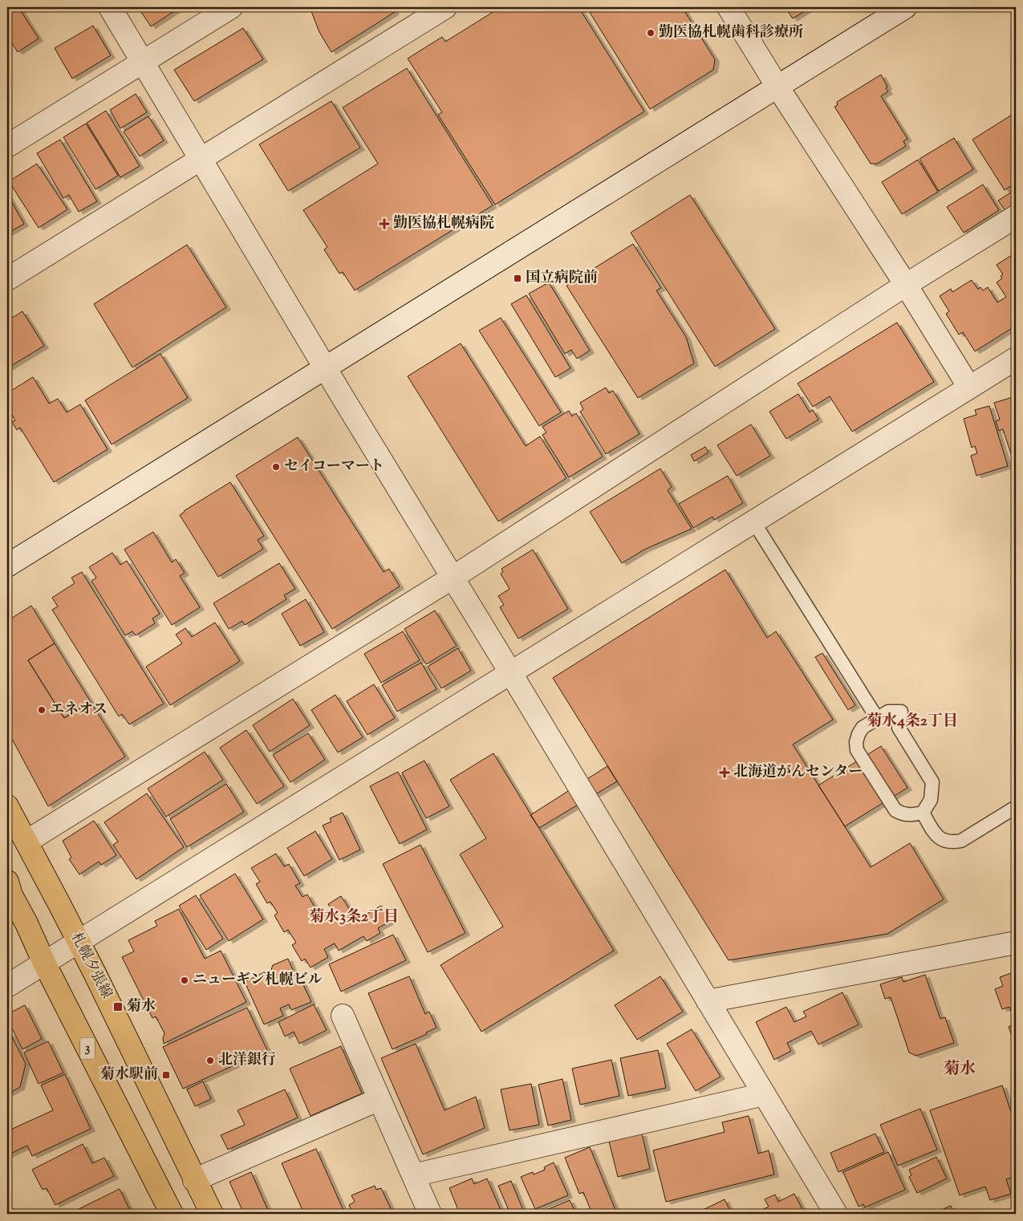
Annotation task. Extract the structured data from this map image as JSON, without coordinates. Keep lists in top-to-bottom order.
{
  "streets": {
    "main road": ["札幌夕張線", "3"]
  },
  "districts": ["菊水4条2丁目", "菊水3条2丁目", "菊水"],
  "places": {
    "other": [
      "勤医協札幌歯科診療所",
      "セイコーマート",
      "エネオス",
      "ニューギン札幌ビル",
      "北洋銀行"
    ],
    "health": ["勤医協札幌病院", "北海道がんセンター"],
    "transit": ["国立病院前", "菊水", "菊水駅前"]
  }
}
